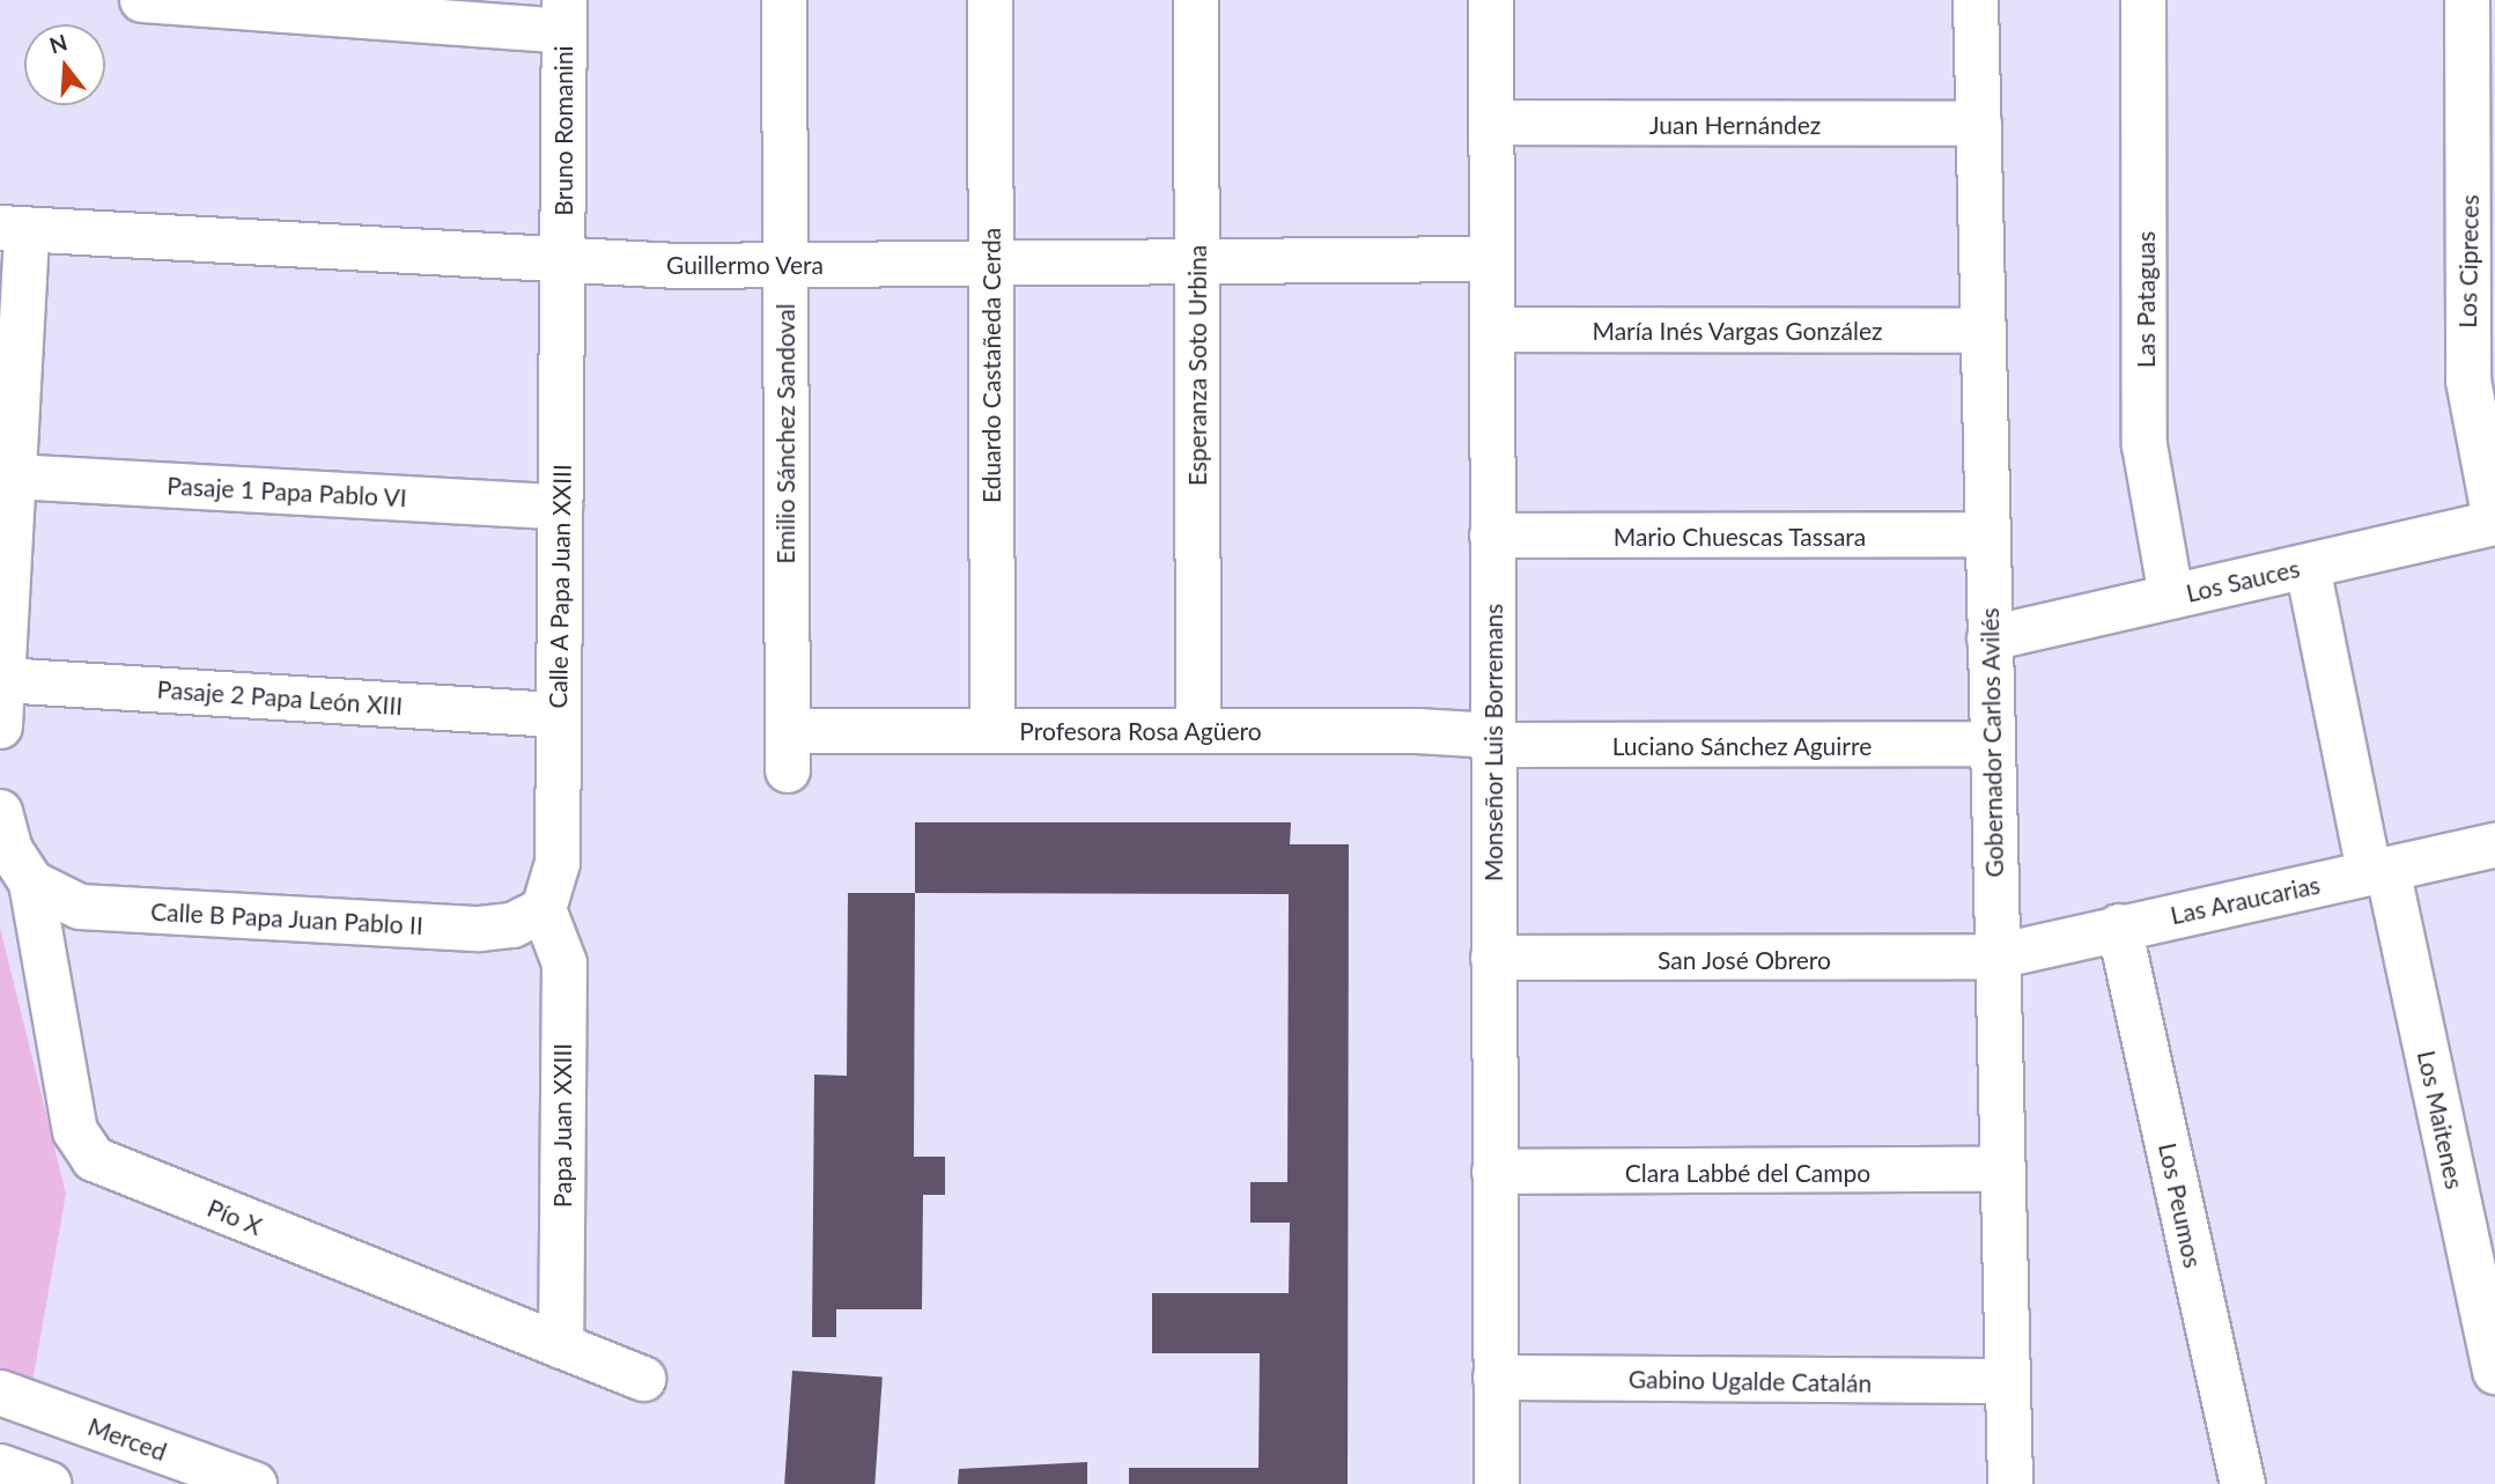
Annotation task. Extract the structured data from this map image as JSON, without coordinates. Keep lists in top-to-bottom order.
{
  "streets": {
    "street": [
      "Juan Hernández",
      "Bruno Romanini",
      "Los Cipreces",
      "Guillermo Vera",
      "Las Pataguas",
      "María Inés Vargas González",
      "Eduardo Castañeda Cerda",
      "Esperanza Soto Urbina",
      "Emilio Sánchez Sandoval",
      "Pasaje 1 Papa Pablo VI",
      "Mario Chuescas Tassara",
      "Los Sauces",
      "Calle A Papa Juan XXIII",
      "Pasaje 2 Papa León XIII",
      "Profesora Rosa Agüero",
      "Monseñor Luis Borremans",
      "Gobernador Carlos Avilés",
      "Luciano Sánchez Aguirre",
      "Las Araucarias",
      "Calle B Papa Juan Pablo II",
      "San José Obrero",
      "Los Maitenes",
      "Papa Juan XXIII",
      "Clara Labbé del Campo",
      "Los Peumos",
      "Pío X",
      "Gabino Ugalde Catalán",
      "Merced"
    ]
  },
  "crossings": [
    ["Juan Hernández", "Monseñor Luis Borremans"],
    ["Juan Hernández", "Gobernador Carlos Avilés"],
    ["Bruno Romanini", "Guillermo Vera"],
    ["Bruno Romanini", "Calle A Papa Juan XXIII"],
    ["Los Cipreces", "Los Sauces"],
    ["Guillermo Vera", "Eduardo Castañeda Cerda"],
    ["Guillermo Vera", "Esperanza Soto Urbina"],
    ["Guillermo Vera", "Emilio Sánchez Sandoval"],
    ["Guillermo Vera", "Calle A Papa Juan XXIII"],
    ["Guillermo Vera", "Monseñor Luis Borremans"],
    ["Las Pataguas", "Los Sauces"],
    ["María Inés Vargas González", "Monseñor Luis Borremans"],
    ["María Inés Vargas González", "Gobernador Carlos Avilés"],
    ["Eduardo Castañeda Cerda", "Profesora Rosa Agüero"],
    ["Esperanza Soto Urbina", "Profesora Rosa Agüero"],
    ["Emilio Sánchez Sandoval", "Profesora Rosa Agüero"],
    ["Pasaje 1 Papa Pablo VI", "Calle A Papa Juan XXIII"],
    ["Mario Chuescas Tassara", "Monseñor Luis Borremans"],
    ["Mario Chuescas Tassara", "Gobernador Carlos Avilés"],
    ["Los Sauces", "Gobernador Carlos Avilés"],
    ["Calle A Papa Juan XXIII", "Pasaje 2 Papa León XIII"],
    ["Calle A Papa Juan XXIII", "Calle B Papa Juan Pablo II"],
    ["Calle A Papa Juan XXIII", "Papa Juan XXIII"],
    ["Profesora Rosa Agüero", "Monseñor Luis Borremans"],
    ["Profesora Rosa Agüero", "Luciano Sánchez Aguirre"],
    ["Monseñor Luis Borremans", "Luciano Sánchez Aguirre"],
    ["Monseñor Luis Borremans", "San José Obrero"],
    ["Monseñor Luis Borremans", "Clara Labbé del Campo"],
    ["Monseñor Luis Borremans", "Gabino Ugalde Catalán"],
    ["Gobernador Carlos Avilés", "Luciano Sánchez Aguirre"],
    ["Gobernador Carlos Avilés", "Las Araucarias"],
    ["Gobernador Carlos Avilés", "San José Obrero"],
    ["Gobernador Carlos Avilés", "Clara Labbé del Campo"],
    ["Gobernador Carlos Avilés", "Gabino Ugalde Catalán"],
    ["Las Araucarias", "San José Obrero"],
    ["Las Araucarias", "Los Maitenes"],
    ["Las Araucarias", "Los Peumos"],
    ["Calle B Papa Juan Pablo II", "Papa Juan XXIII"],
    ["Calle B Papa Juan Pablo II", "Pío X"],
    ["Papa Juan XXIII", "Pío X"]
  ],
  "north": "top"
}
